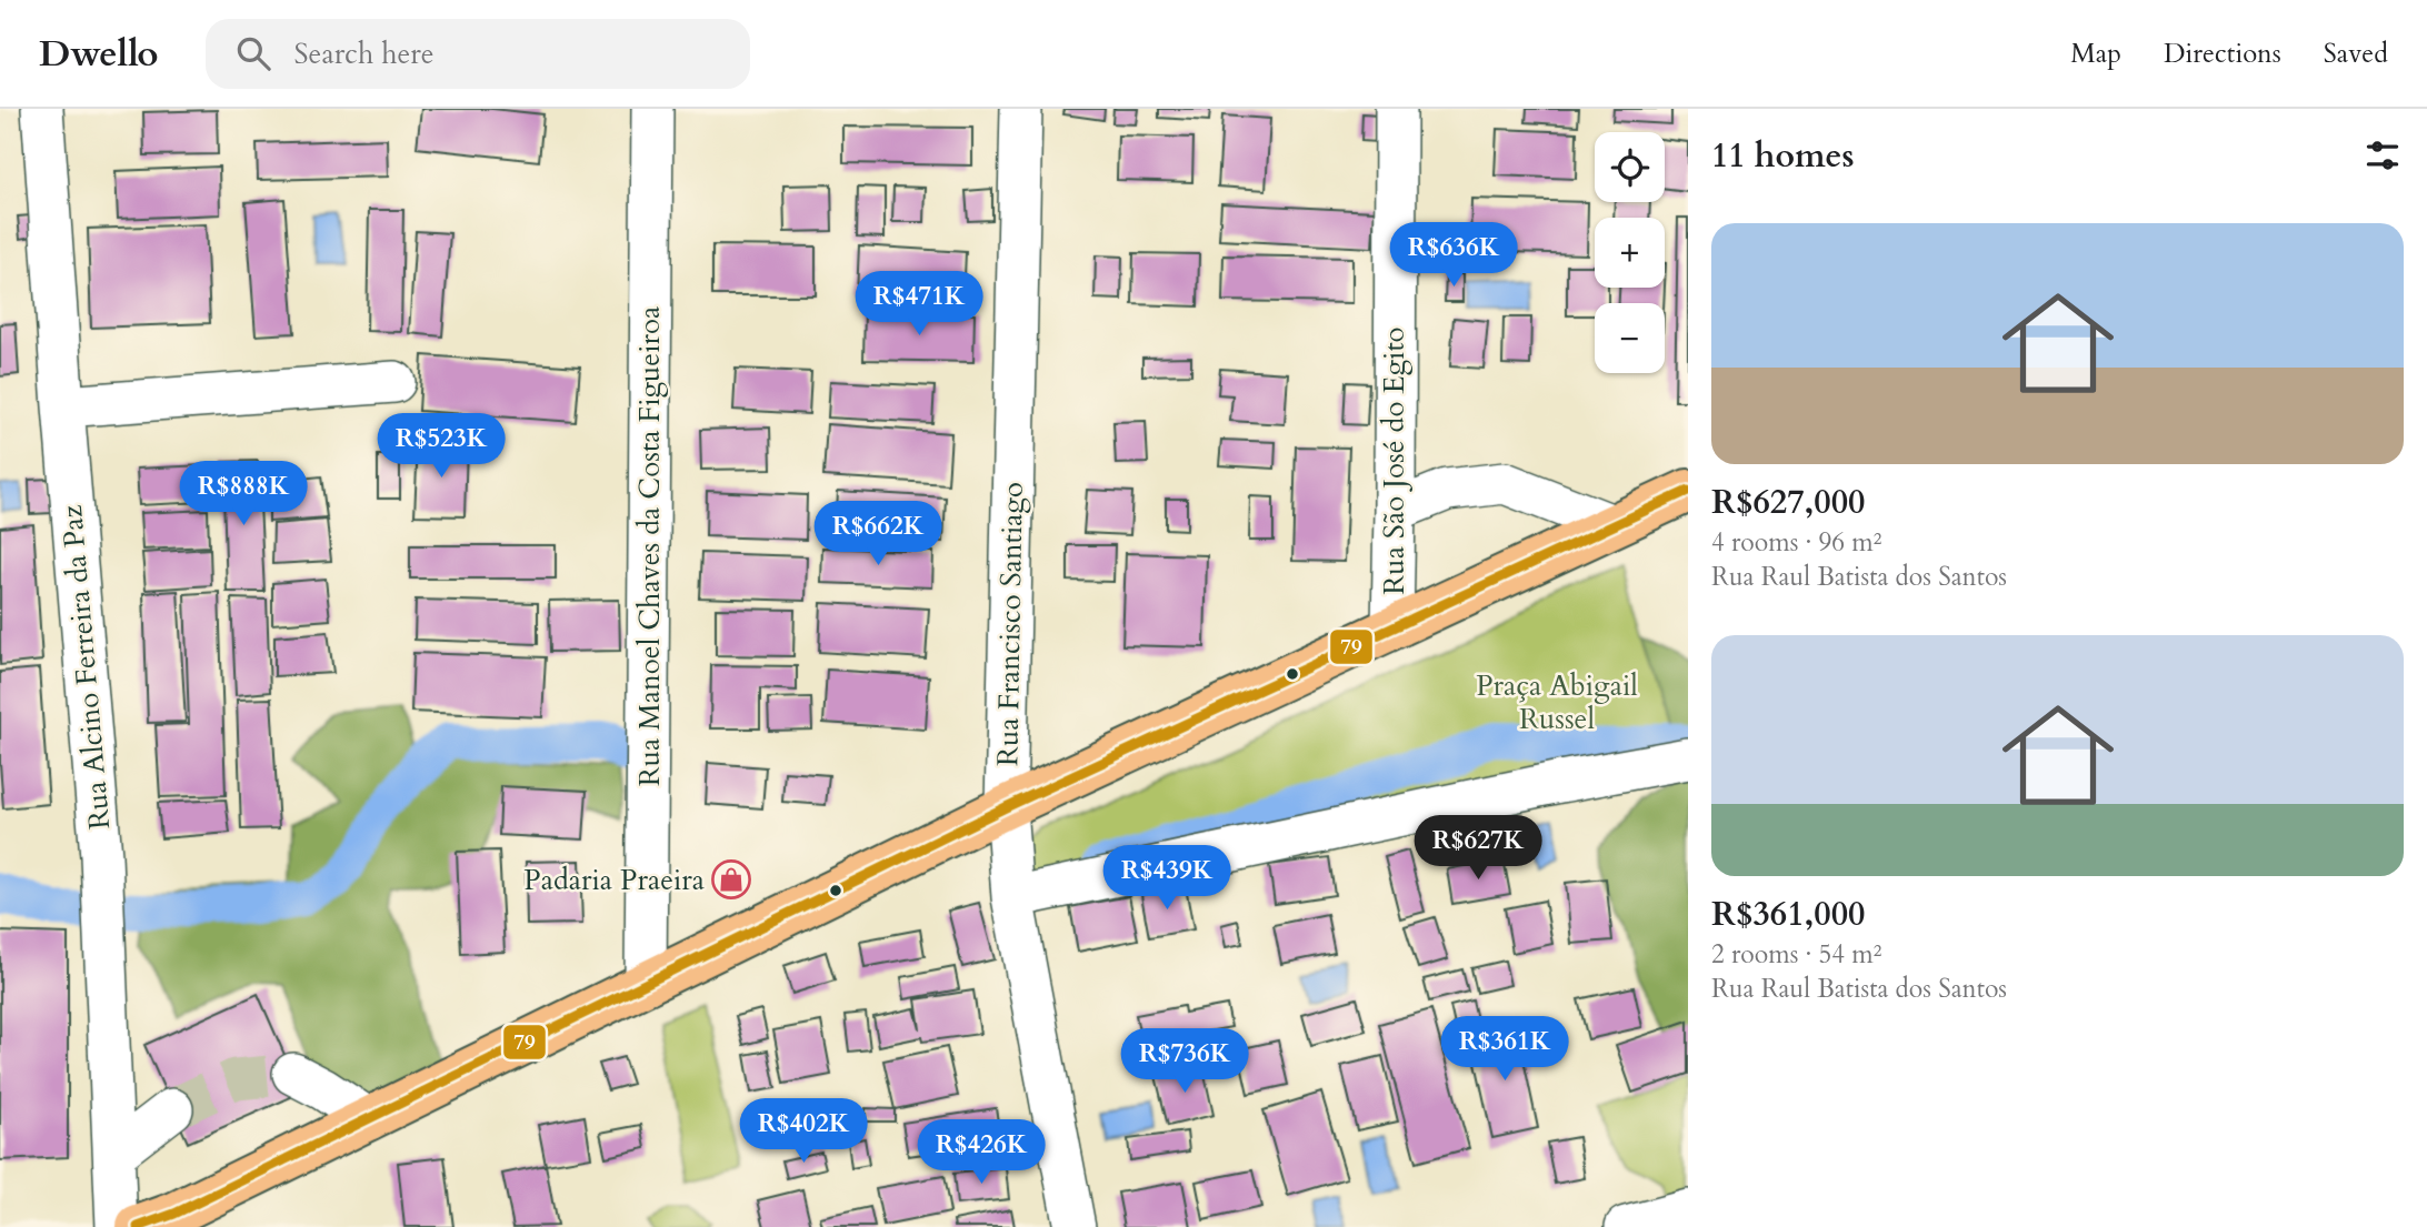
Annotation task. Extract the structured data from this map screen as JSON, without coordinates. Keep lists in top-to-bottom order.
{
  "streets": {
    "street": [
      "Rua São José do Egito",
      "Rua Manoel Chaves da Costa Figueiroa",
      "Rua Francisco Santiago",
      "Rua Alcino Ferreira da Paz"
    ]
  },
  "parks": ["Praça Abigail Russel"],
  "places": {
    "shop": ["Padaria Praeira"]
  },
  "lines": ["transit line 79"],
  "page": {
    "header": "Dwello",
    "search": "Search here",
    "nav": ["Map", "Directions", "Saved"],
    "heading": "11 homes",
    "map_buttons": ["+", "−"],
    "list": [
      {
        "name": "R$627,000",
        "note": "4 rooms · 96 m² · Rua Raul Batista dos Santos"
      },
      {
        "name": "R$361,000",
        "note": "2 rooms · 54 m² · Rua Raul Batista dos Santos"
      }
    ],
    "price": [
      "R$636K",
      "R$471K",
      "R$523K",
      "R$888K",
      "R$662K",
      "R$627K",
      "R$439K",
      "R$361K",
      "R$736K",
      "R$402K",
      "R$426K"
    ]
  }
}
